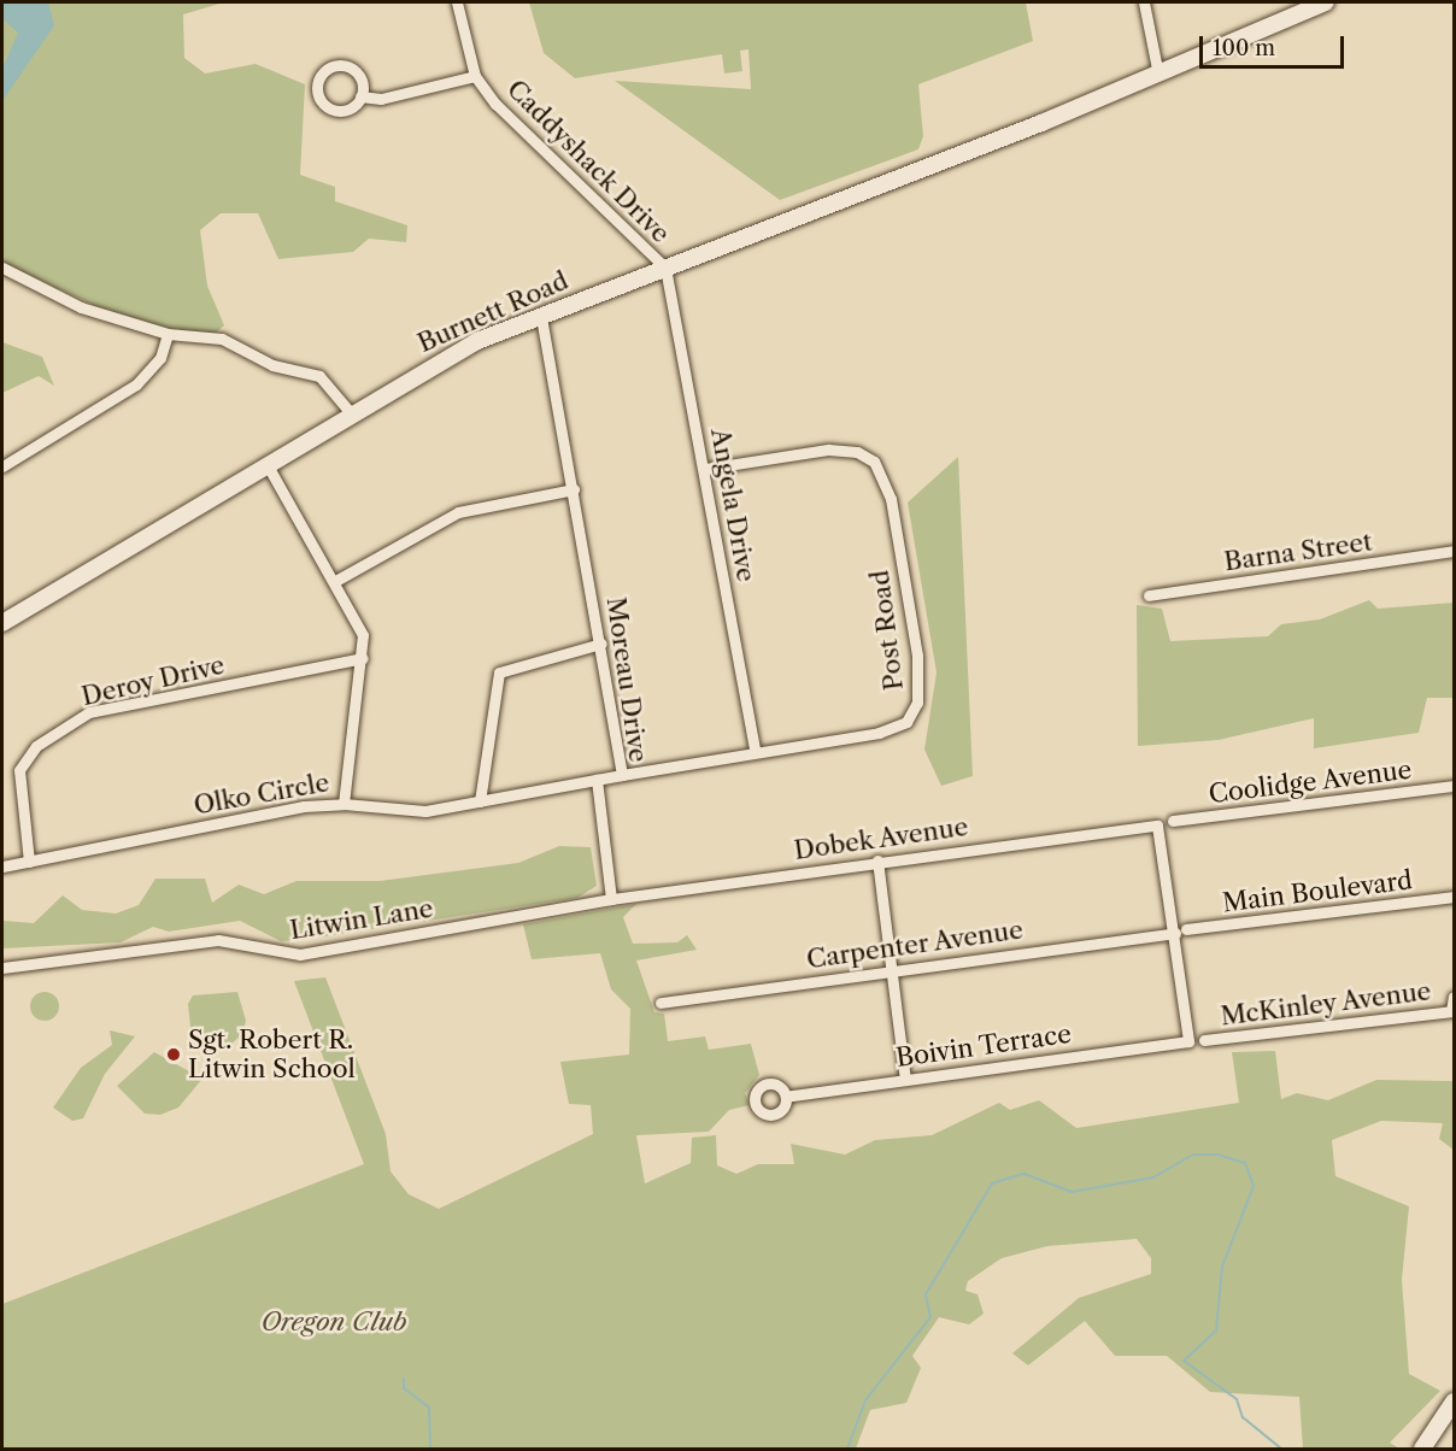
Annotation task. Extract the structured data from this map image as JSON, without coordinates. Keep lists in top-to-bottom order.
{
  "streets": {
    "main road": ["Burnett Road"],
    "street": [
      "Caddyshack Drive",
      "Angela Drive",
      "Barna Street",
      "Post Road",
      "Moreau Drive",
      "Deroy Drive",
      "Coolidge Avenue",
      "Olko Circle",
      "Dobek Avenue",
      "Main Boulevard",
      "Litwin Lane",
      "Carpenter Avenue",
      "McKinley Avenue",
      "Boivin Terrace"
    ]
  },
  "crossings": [
    ["Caddyshack Drive", "Burnett Road"],
    ["Caddyshack Drive", "Angela Drive"],
    ["Burnett Road", "Angela Drive"],
    ["Burnett Road", "Moreau Drive"],
    ["Burnett Road", "Olko Circle"],
    ["Angela Drive", "Post Road"],
    ["Post Road", "Moreau Drive"],
    ["Moreau Drive", "Olko Circle"],
    ["Deroy Drive", "Olko Circle"],
    ["Dobek Avenue", "Main Boulevard"],
    ["Dobek Avenue", "Litwin Lane"],
    ["Dobek Avenue", "Carpenter Avenue"],
    ["Dobek Avenue", "Boivin Terrace"],
    ["Main Boulevard", "Carpenter Avenue"],
    ["Main Boulevard", "Boivin Terrace"],
    ["Carpenter Avenue", "Boivin Terrace"]
  ],
  "parks": ["Oregon Club"],
  "places": ["Sgt. Robert R. Litwin School"],
  "scale_bar": "100 m"
}
